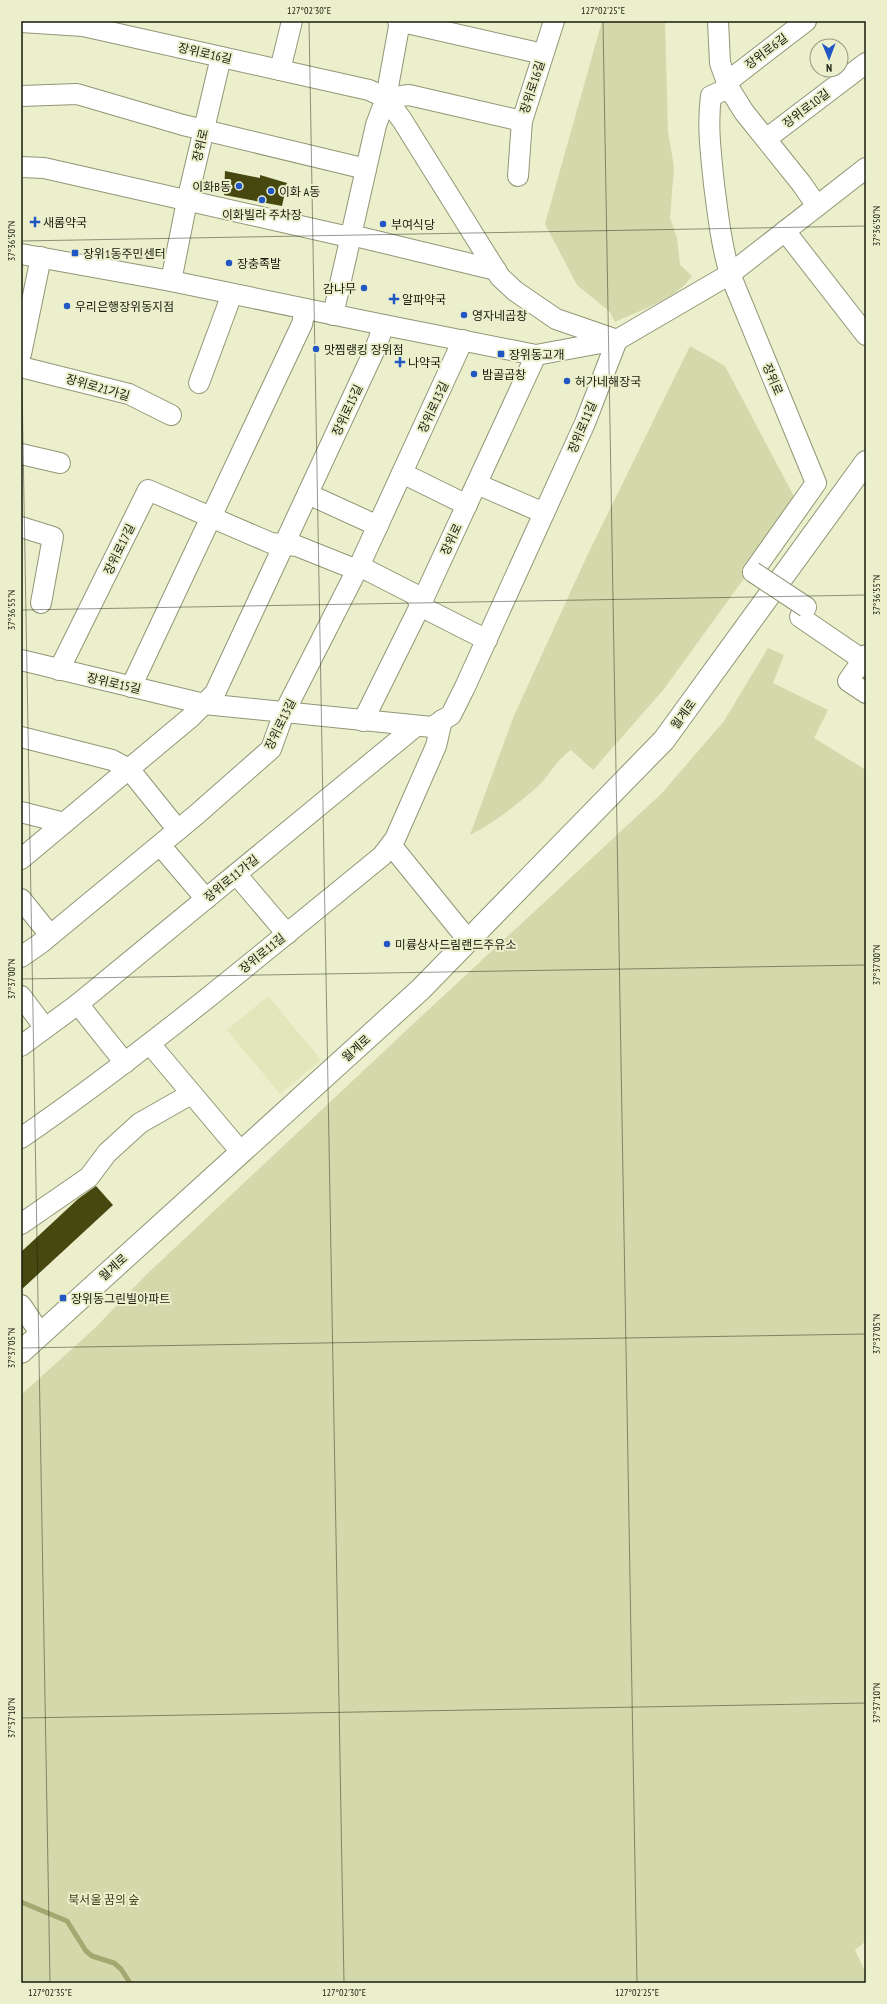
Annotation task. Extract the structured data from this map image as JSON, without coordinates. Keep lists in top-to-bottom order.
{
  "streets": {
    "main road": ["월계로"],
    "street": [
      "장위로6길",
      "장위로16길",
      "장위로10길",
      "장위로",
      "장위로21가길",
      "장위로13길",
      "장위로15길",
      "장위로11길",
      "장위로17길",
      "장위로11가길"
    ]
  },
  "crossings": [
    ["장위로6길", "장위로"],
    ["장위로16길", "장위로"],
    ["장위로", "장위로11길"],
    ["장위로13길", "장위로11길"],
    ["장위로15길", "장위로11길"],
    ["장위로15길", "장위로17길"],
    ["장위로11길", "장위로11가길"]
  ],
  "parks": ["북서울 꿈의 숲"],
  "places": {
    "other": [
      "이화B동",
      "이화 A동",
      "이화빌라 주차장",
      "부여식당",
      "장충족발",
      "감나무",
      "우리은행장위동지점",
      "영자네곱창",
      "맛찜랭킹 장위점",
      "밤골곱창",
      "허가네해장국",
      "미륭상사드림랜드주유소"
    ],
    "health": ["새롬약국", "알파약국", "나약국"],
    "transit": ["장위1동주민센터", "장위동고개", "장위동그린빌아파트"]
  },
  "north": "bottom",
  "coordinates": [
    "127°02'30\"E",
    "127°02'25\"E",
    "37°36'50\"N",
    "37°36'55\"N",
    "37°37'00\"N",
    "37°37'05\"N",
    "37°37'10\"N",
    "127°02'35\"E"
  ]
}
